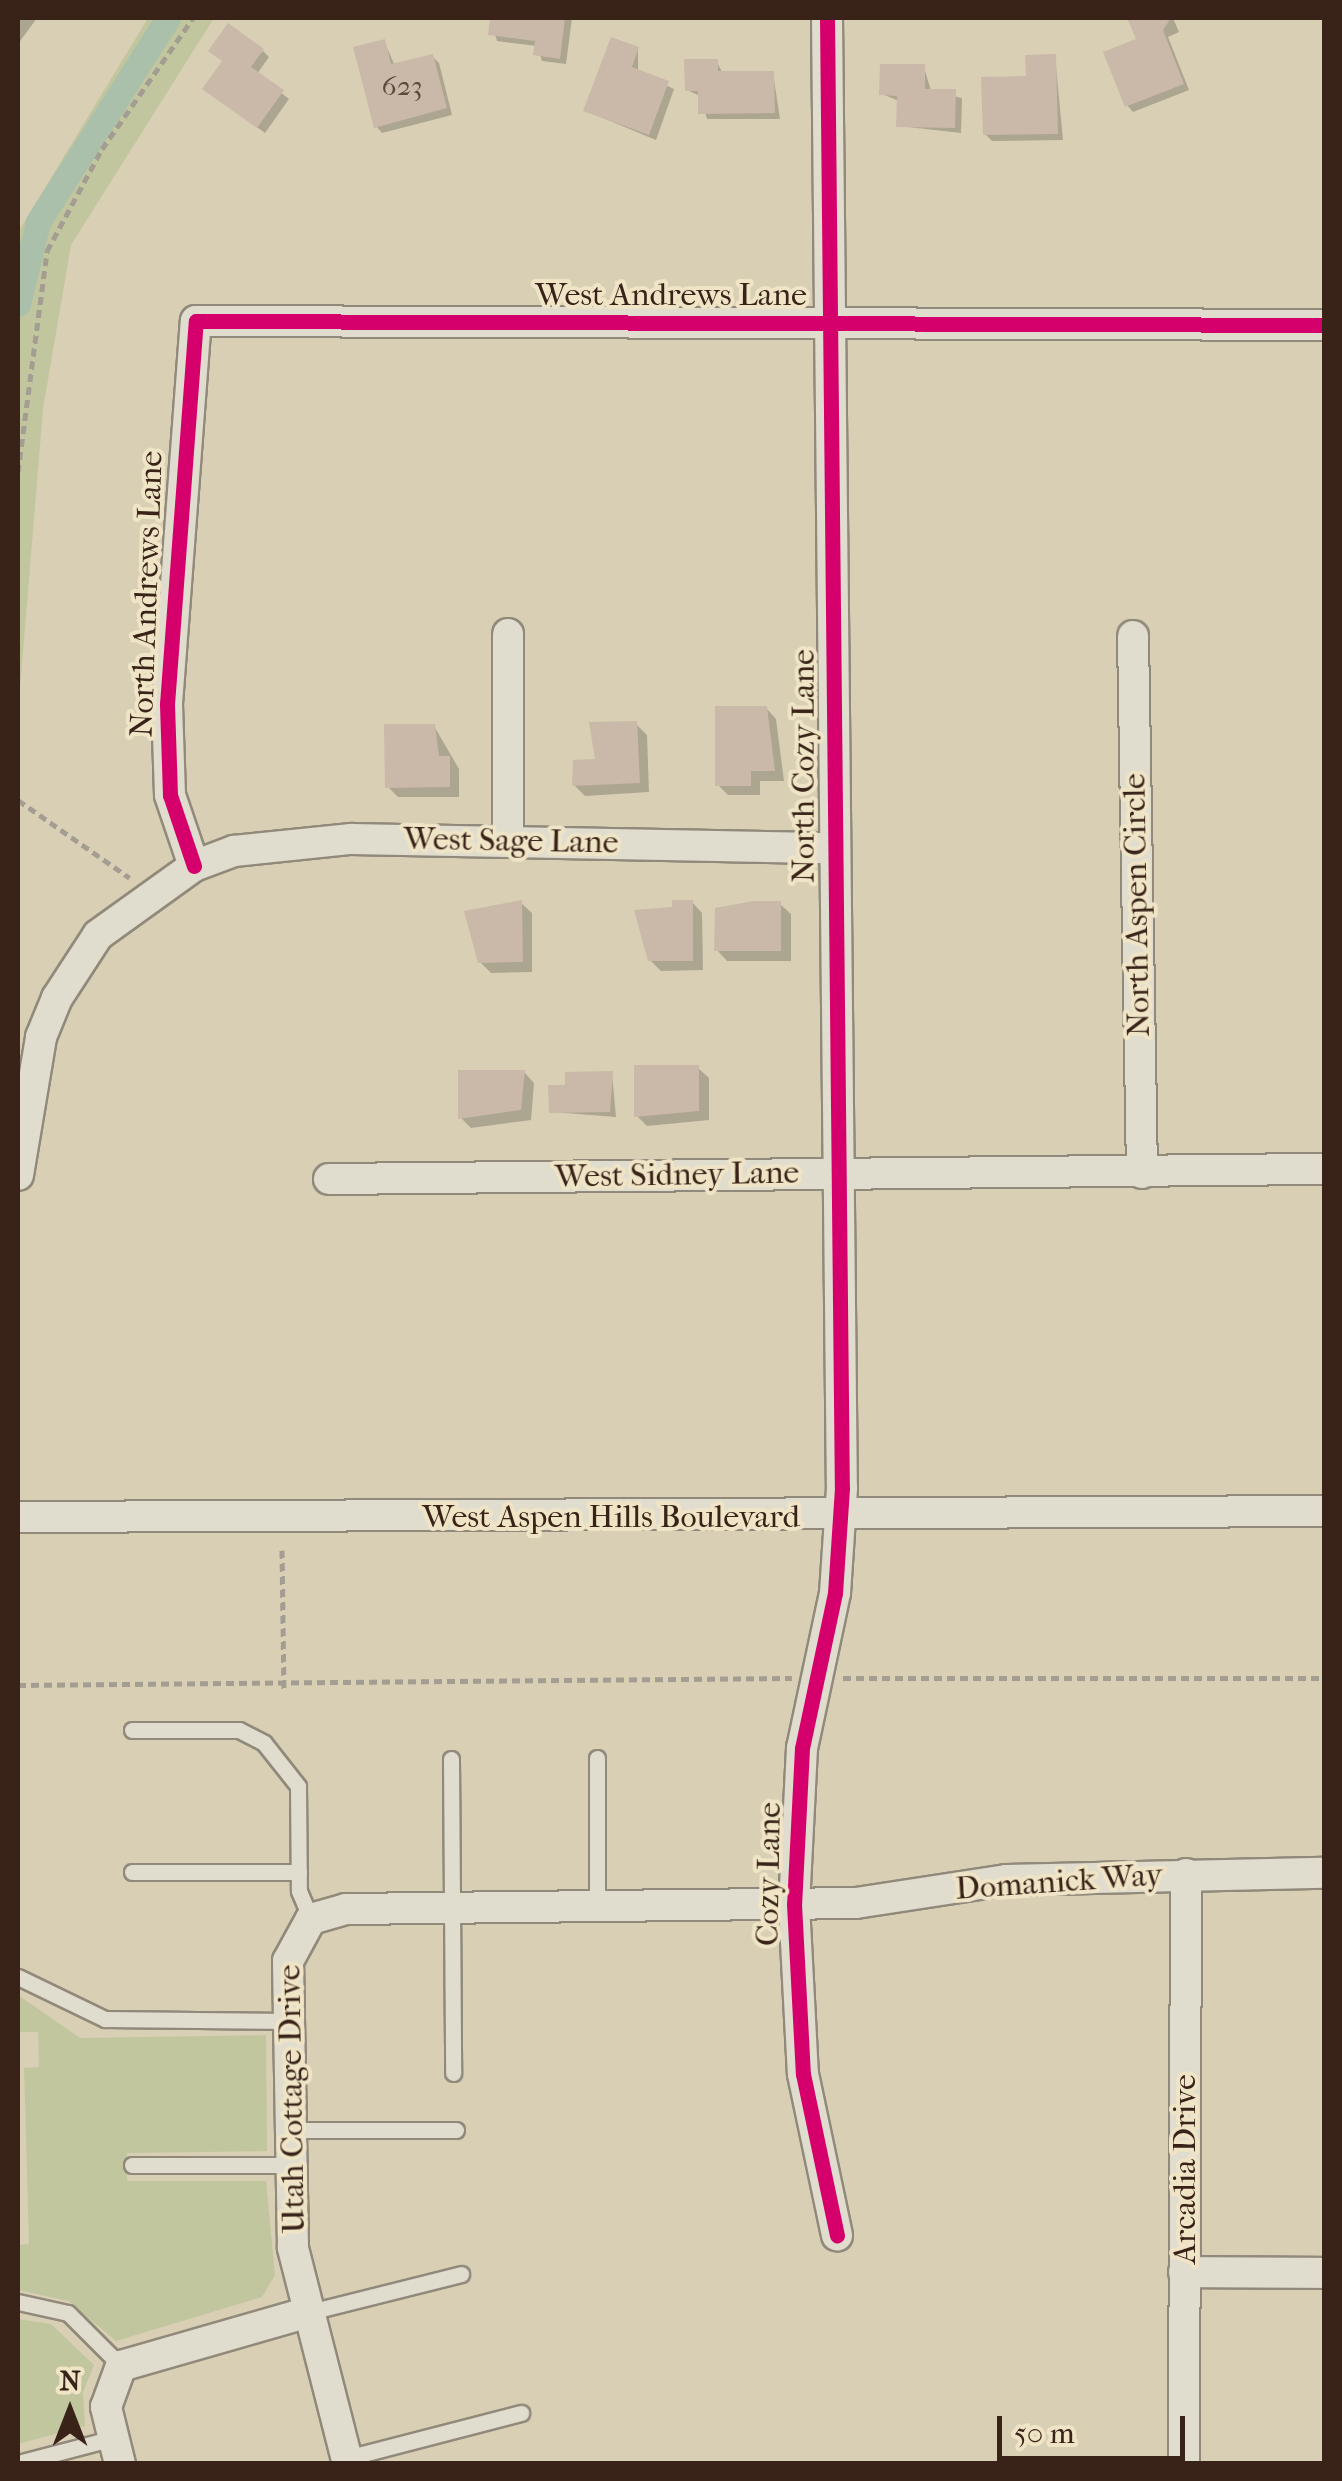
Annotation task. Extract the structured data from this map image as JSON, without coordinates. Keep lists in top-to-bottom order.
{
  "streets": {
    "street": [
      "West Andrews Lane",
      "North Andrews Lane",
      "North Cozy Lane",
      "West Sage Lane",
      "North Aspen Circle",
      "West Sidney Lane",
      "West Aspen Hills Boulevard",
      "Cozy Lane",
      "Domanick Way",
      "Utah Cottage Drive",
      "Arcadia Drive"
    ]
  },
  "crossings": [
    ["West Andrews Lane", "North Andrews Lane"],
    ["West Andrews Lane", "North Cozy Lane"],
    ["North Andrews Lane", "West Sage Lane"],
    ["North Cozy Lane", "West Sage Lane"],
    ["North Cozy Lane", "West Sidney Lane"],
    ["North Cozy Lane", "West Aspen Hills Boulevard"],
    ["North Cozy Lane", "Cozy Lane"],
    ["North Aspen Circle", "West Sidney Lane"],
    ["West Aspen Hills Boulevard", "Cozy Lane"],
    ["Cozy Lane", "Domanick Way"],
    ["Cozy Lane", "Utah Cottage Drive"],
    ["Domanick Way", "Utah Cottage Drive"],
    ["Domanick Way", "Arcadia Drive"]
  ],
  "house_numbers": ["623"],
  "scale_bar": "50 m",
  "north": "top"
}
